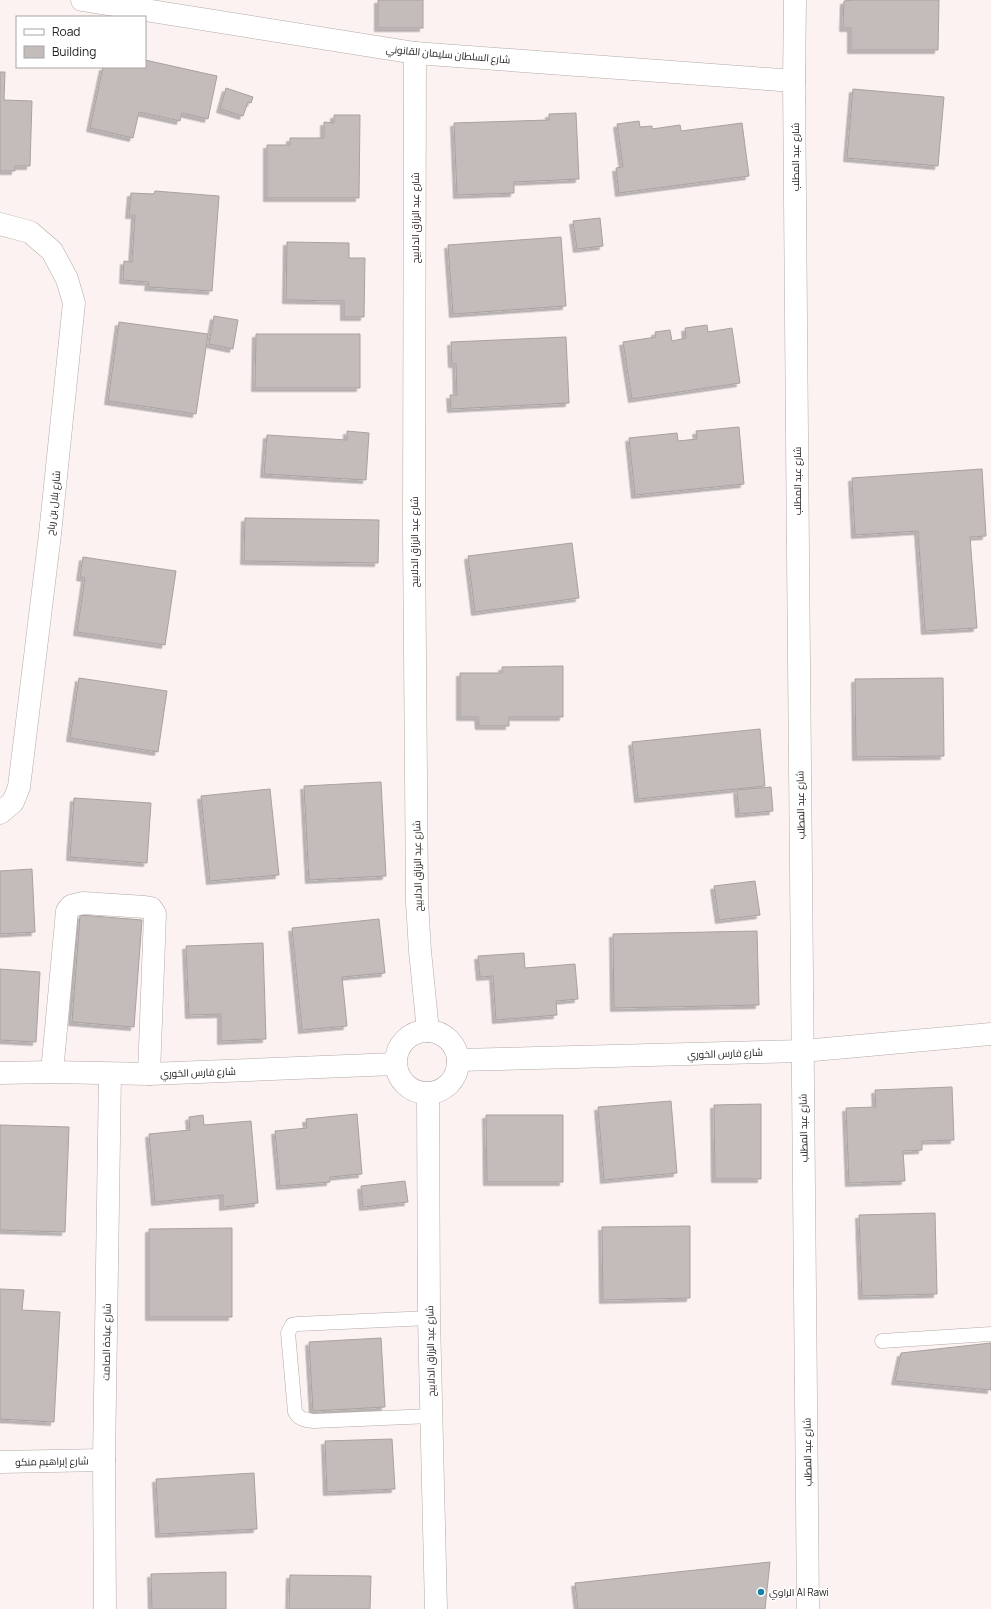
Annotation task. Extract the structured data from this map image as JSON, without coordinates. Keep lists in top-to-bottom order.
{
  "streets": {
    "street": [
      "شارع السلطان سليمان القانوني",
      "شارع عبد المطلب",
      "شارع عبد الرزاق الدلابيح",
      "شارع بلال بن رباح",
      "شارع فارس الخوري",
      "شارع عبادة الصامت",
      "شارع إبراهيم منكو"
    ]
  },
  "crossings": [
    ["شارع السلطان سليمان القانوني", "شارع عبد المطلب"],
    ["شارع السلطان سليمان القانوني", "شارع عبد الرزاق الدلابيح"],
    ["شارع عبد المطلب", "شارع فارس الخوري"],
    ["شارع عبد الرزاق الدلابيح", "شارع فارس الخوري"],
    ["شارع فارس الخوري", "شارع عبادة الصامت"],
    ["شارع عبادة الصامت", "شارع إبراهيم منكو"]
  ],
  "places": ["الراوي Al Rawi"],
  "legend": ["Road", "Building"]
}
